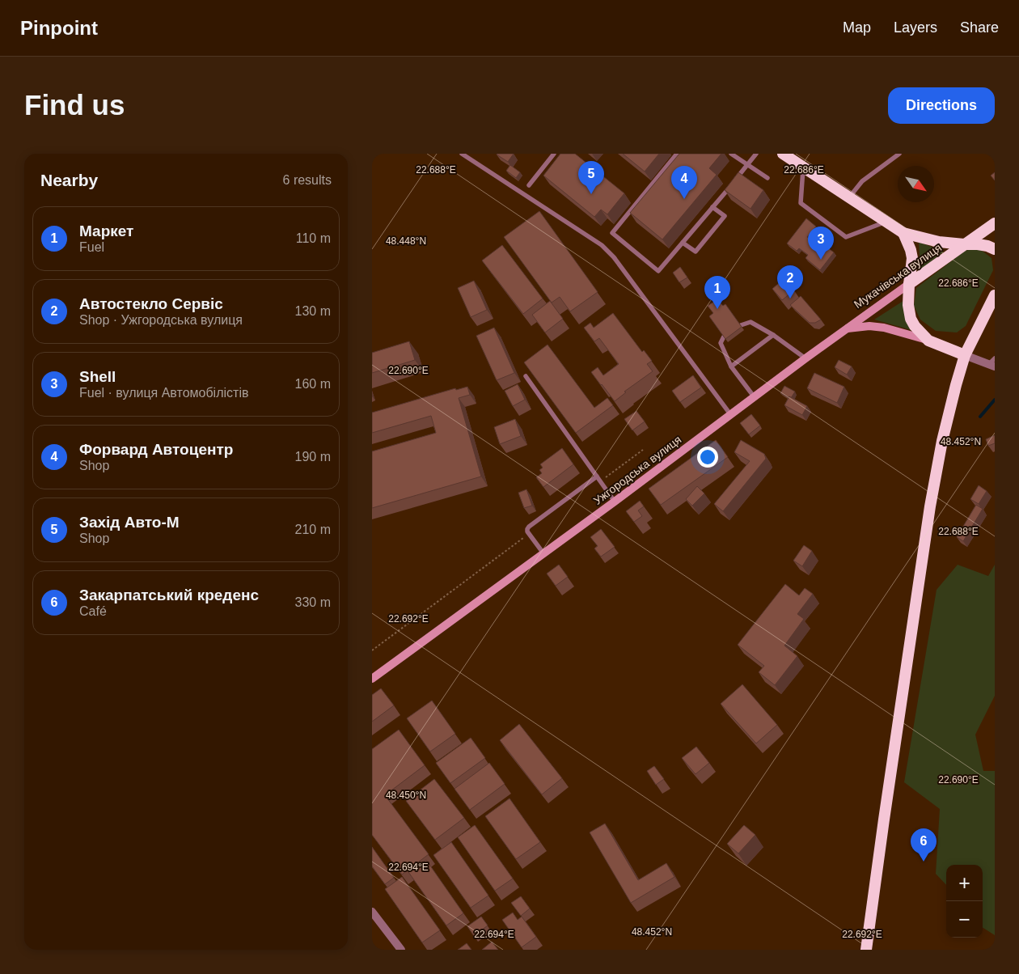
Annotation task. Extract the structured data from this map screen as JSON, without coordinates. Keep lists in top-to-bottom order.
{
  "streets": {
    "highway": ["Мукачівська вулиця"],
    "main road": ["Ужгородська вулиця"]
  },
  "crossings": [
    ["Мукачівська вулиця", "Ужгородська вулиця"]
  ],
  "north": "bottom right",
  "page": {
    "header": "Pinpoint",
    "nav": ["Map", "Layers", "Share"],
    "buttons": "Directions",
    "title": "Find us",
    "heading": ["Nearby", "6 results"],
    "pins": [
      "5",
      "4",
      "3",
      "2",
      "1",
      "6"
    ],
    "list": [
      {
        "mark": "1",
        "name": "Маркет",
        "note": "Fuel",
        "value": "110 m"
      },
      {
        "mark": "2",
        "name": "Автостекло Сервіс",
        "note": "Shop · Ужгородська вулиця",
        "value": "130 m"
      },
      {
        "mark": "3",
        "name": "Shell",
        "note": "Fuel · вулиця Автомобілістів",
        "value": "160 m"
      },
      {
        "mark": "4",
        "name": "Форвард Автоцентр",
        "note": "Shop",
        "value": "190 m"
      },
      {
        "mark": "5",
        "name": "Захід Авто-М",
        "note": "Shop",
        "value": "210 m"
      },
      {
        "mark": "6",
        "name": "Закарпатський креденс",
        "note": "Café",
        "value": "330 m"
      }
    ],
    "map_buttons": ["+", "−"]
  },
  "coordinates": [
    "22.688°E",
    "22.686°E",
    "48.448°N",
    "22.690°E",
    "48.452°N",
    "22.692°E",
    "48.450°N",
    "22.694°E"
  ]
}
